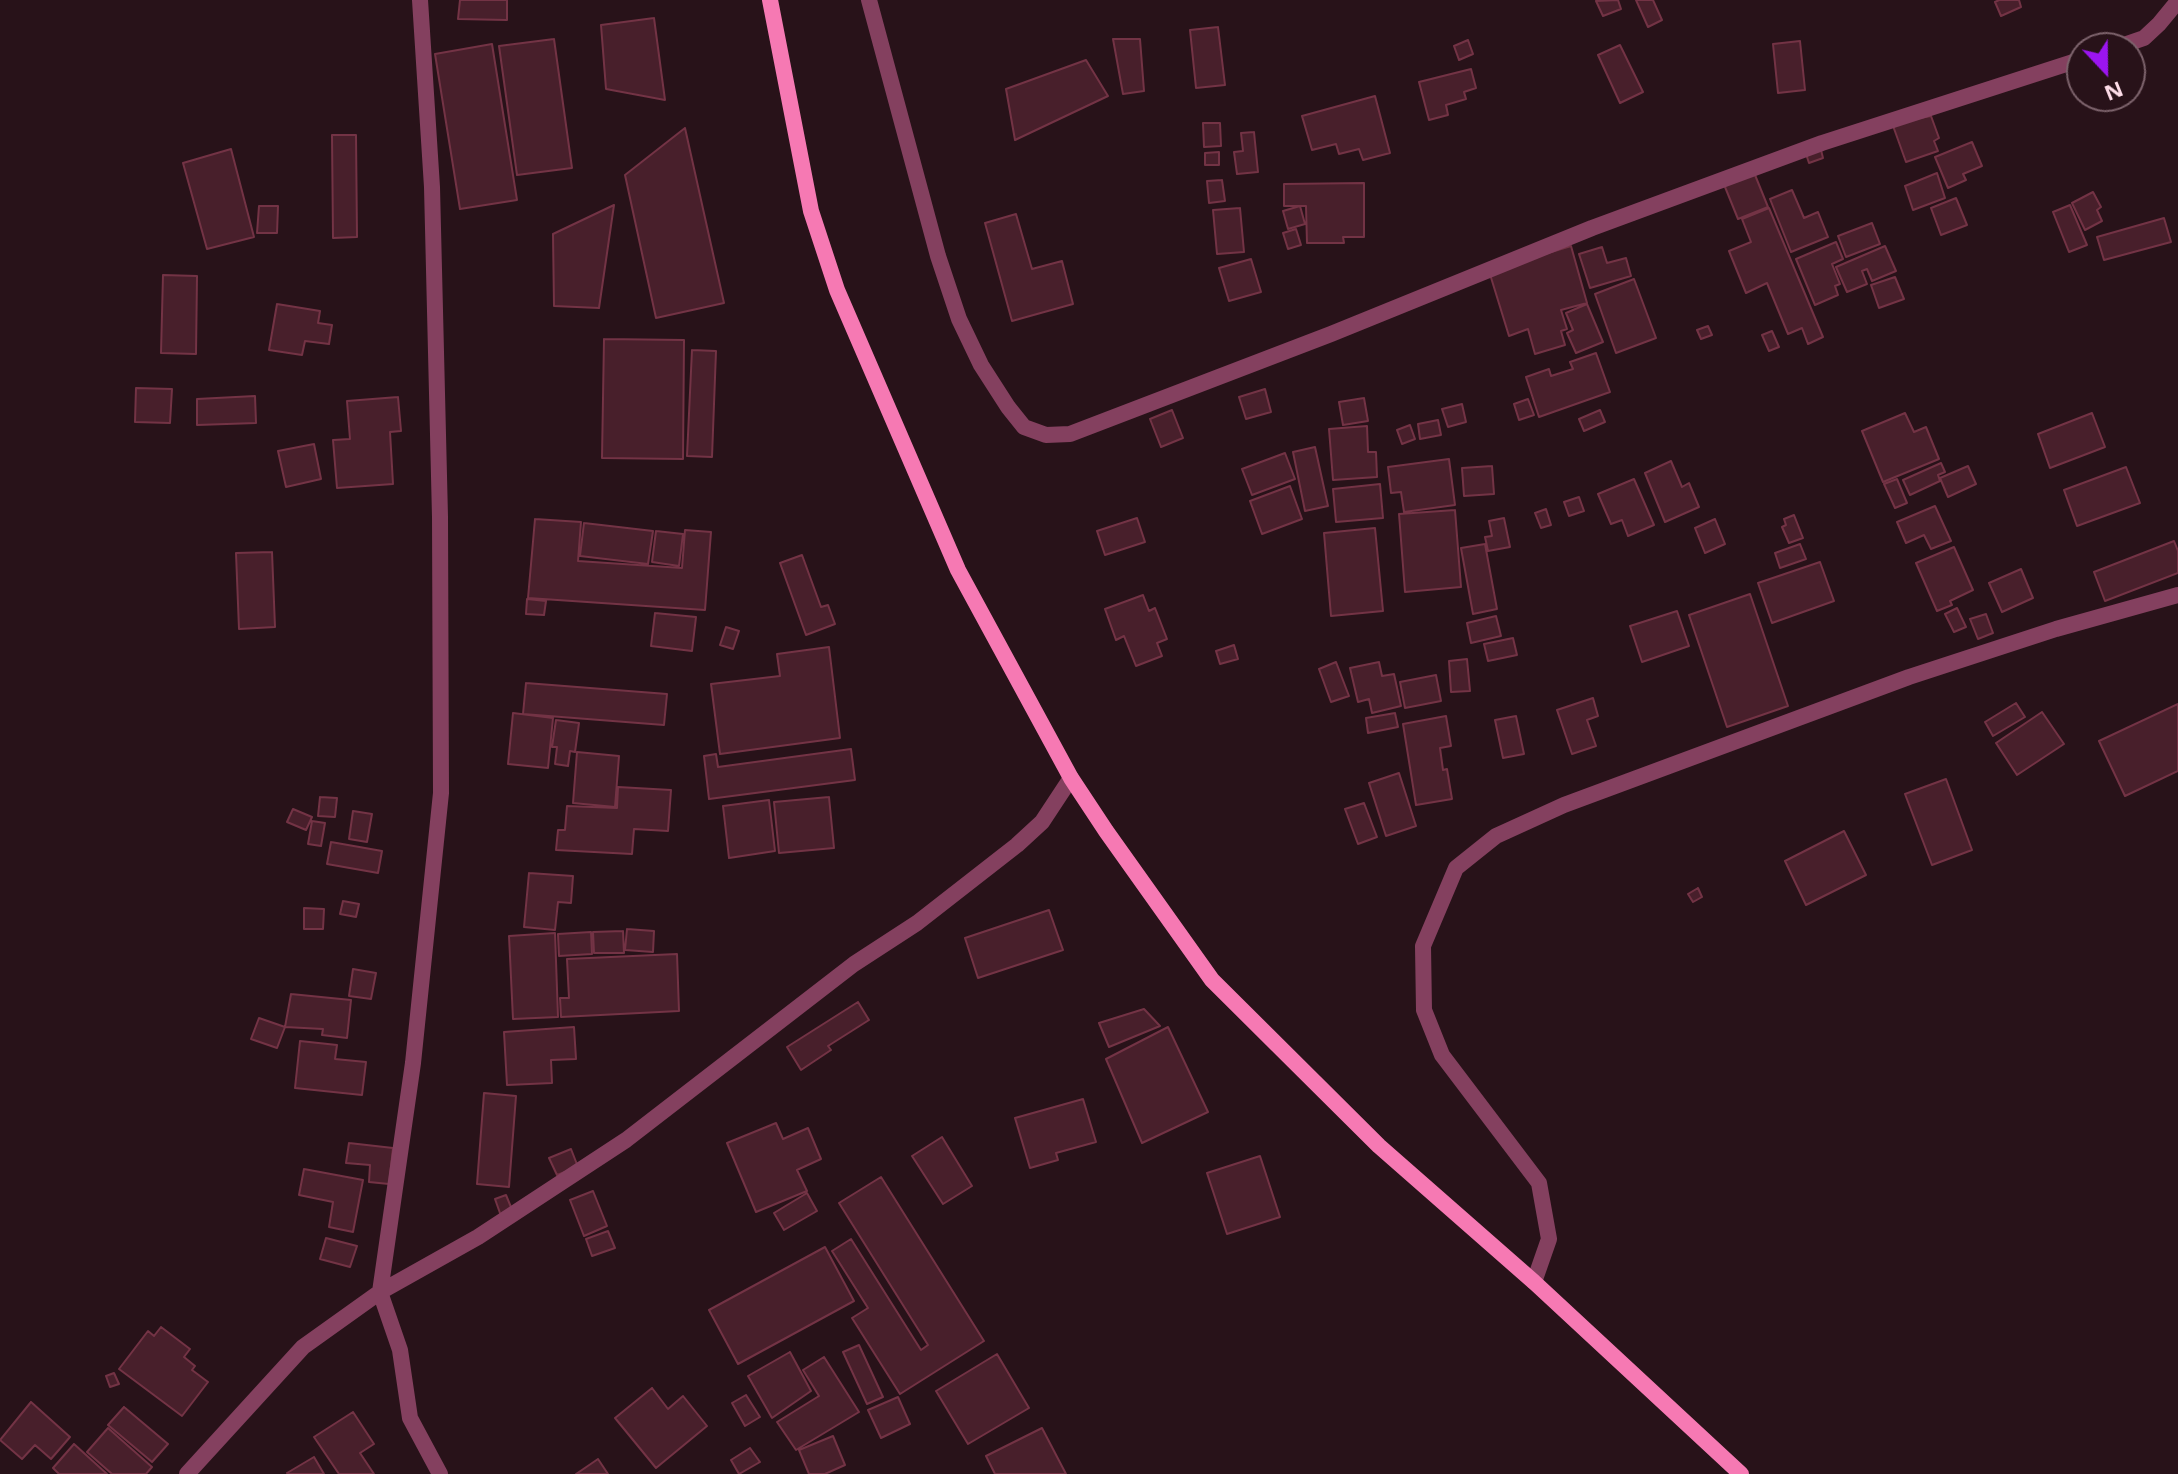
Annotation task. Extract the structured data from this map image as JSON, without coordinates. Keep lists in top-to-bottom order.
{
  "north": "bottom"
}
